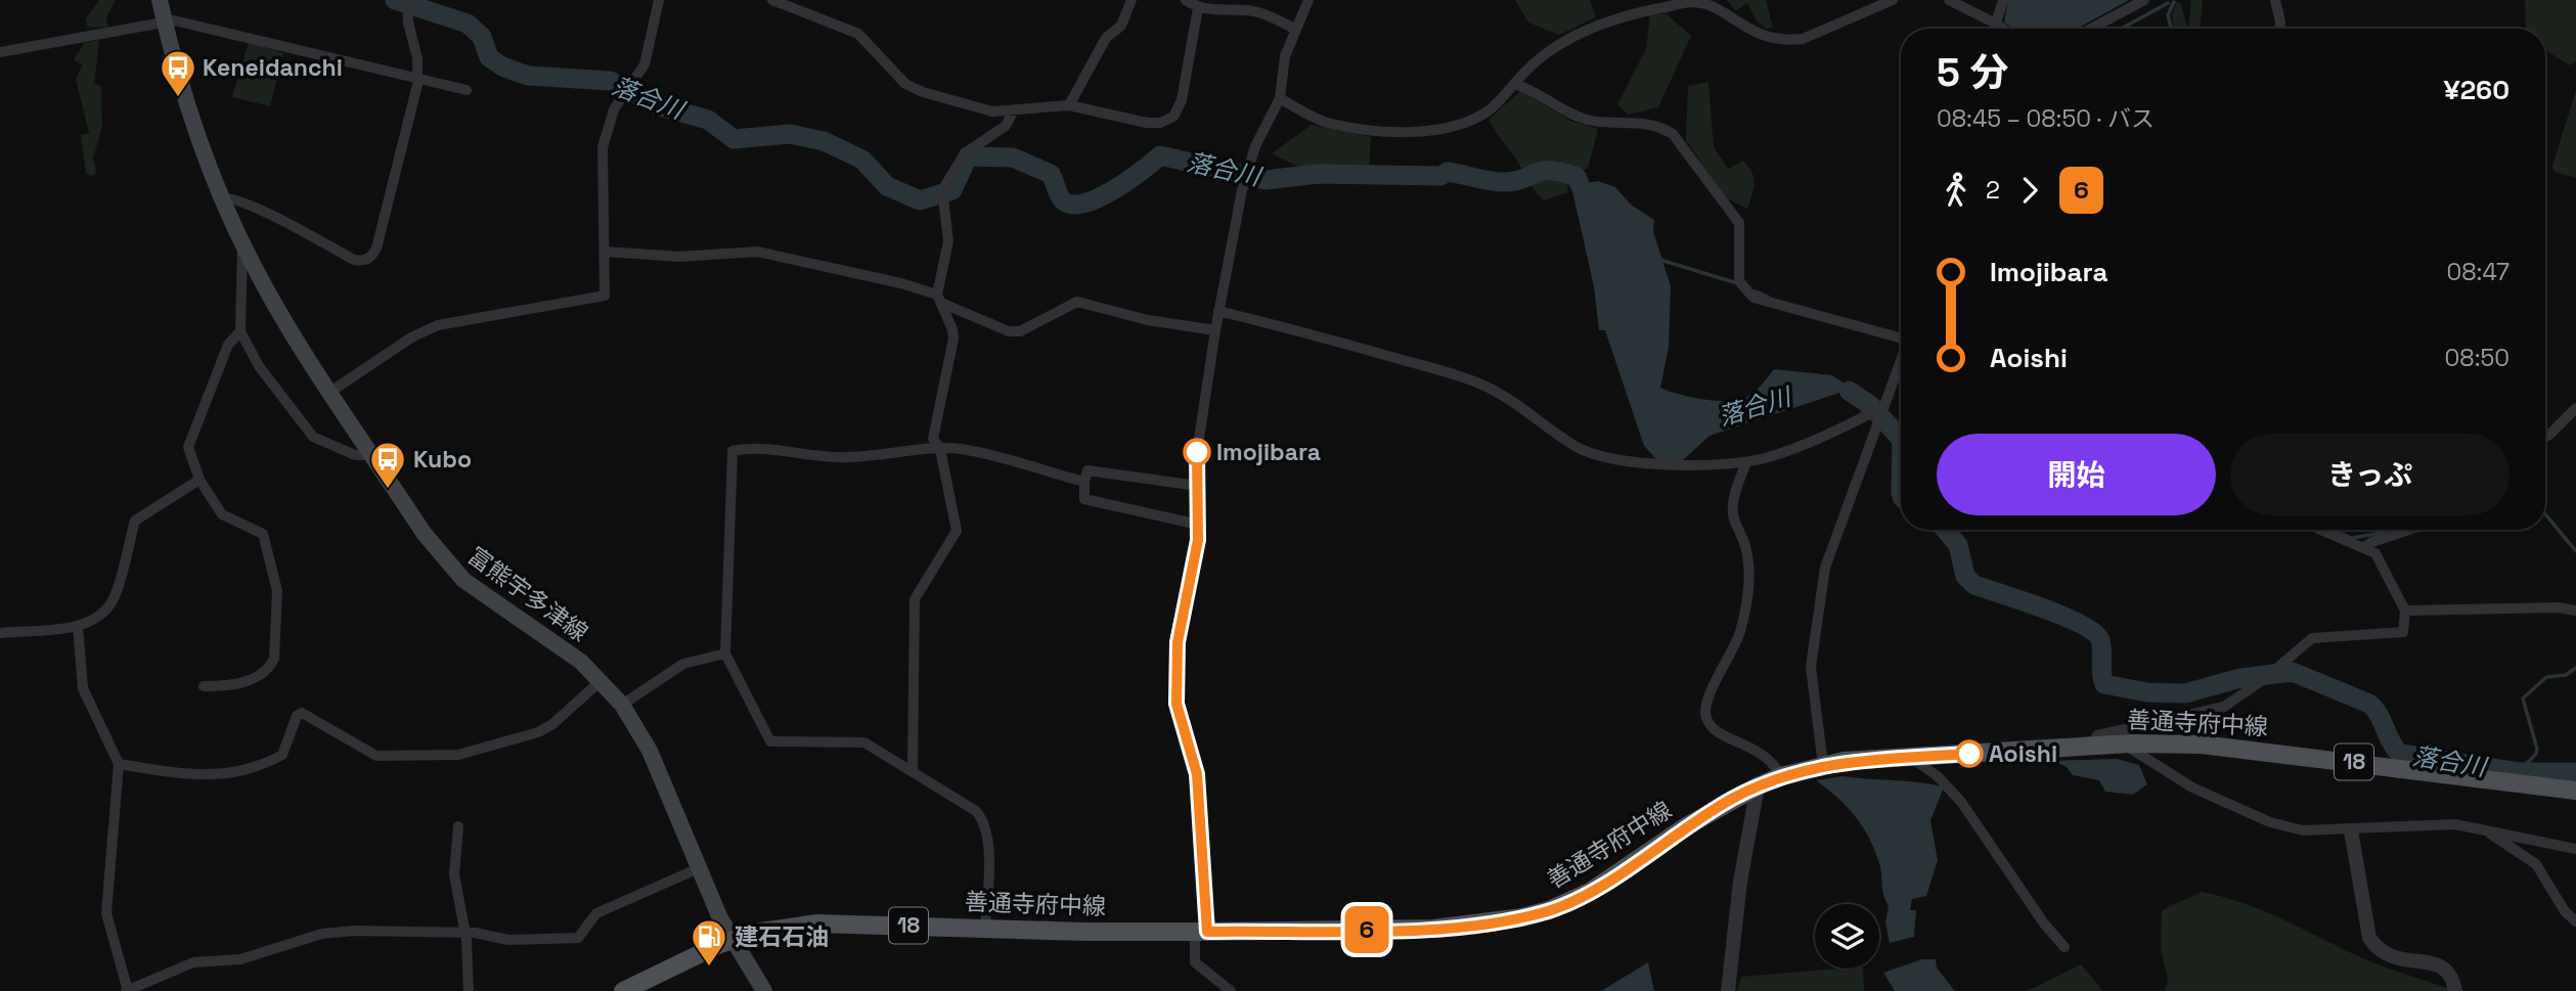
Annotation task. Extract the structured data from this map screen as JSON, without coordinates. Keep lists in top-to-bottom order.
{
  "streets": {
    "main road": ["富熊宇多津線", "善通寺府中線", "18"]
  },
  "crossings": [
    ["富熊宇多津線", "善通寺府中線"]
  ],
  "water": ["落合川"],
  "places": {
    "bus stop": ["Keneidanchi", "Kubo"],
    "other": ["Imojibara", "Aoishi"],
    "fuel station": ["建石石油"]
  },
  "lines": ["bus line 6"],
  "page": {
    "on_map": "6",
    "heading": ["5 分", "08:45 – 08:50 · バス", "¥260"],
    "legs": ["2", "6"],
    "list": [
      {
        "name": "Imojibara",
        "value": "08:47"
      },
      {
        "name": "Aoishi",
        "value": "08:50"
      }
    ],
    "buttons": ["開始", "きっぷ"]
  }
}
